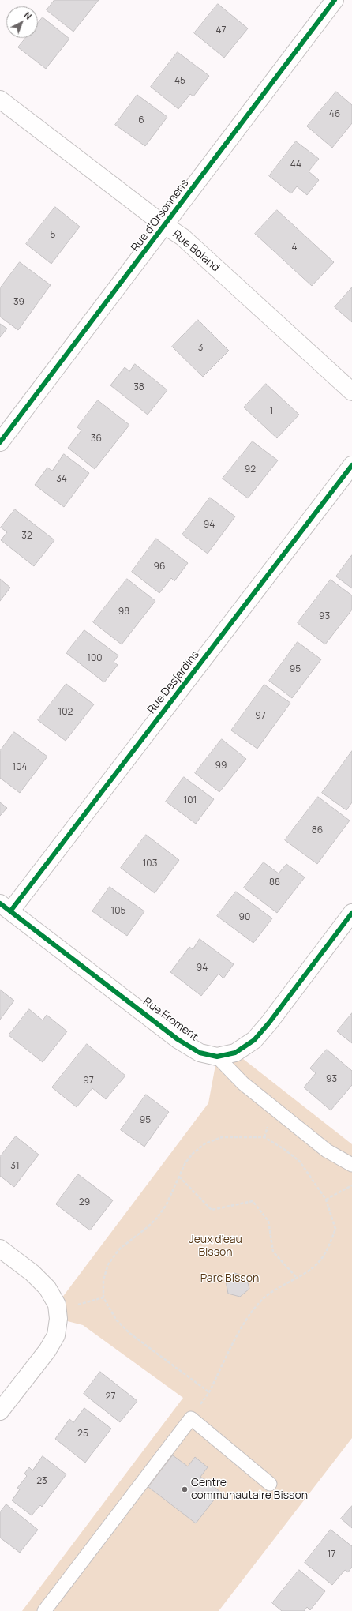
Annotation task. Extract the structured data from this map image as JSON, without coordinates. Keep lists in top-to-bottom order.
{
  "streets": {
    "street": [
      "Rue d'Orsonnens",
      "Rue Boland",
      "Rue Desjardins",
      "Rue Froment"
    ]
  },
  "crossings": [
    ["Rue d'Orsonnens", "Rue Boland"],
    ["Rue Desjardins", "Rue Froment"]
  ],
  "parks": ["Jeux d'eau Bisson", "Parc Bisson"],
  "places": ["Centre communautaire Bisson"],
  "house_numbers": [
    "47",
    "45",
    "46",
    "6",
    "44",
    "5",
    "4",
    "39",
    "3",
    "38",
    "1",
    "36",
    "92",
    "34",
    "94",
    "32",
    "96",
    "98",
    "93",
    "100",
    "95",
    "102",
    "97",
    "99",
    "104",
    "101",
    "86",
    "103",
    "88",
    "105",
    "90",
    "94",
    "93",
    "97",
    "95",
    "31",
    "29",
    "27",
    "25",
    "23",
    "17"
  ],
  "north": "top right"
}
